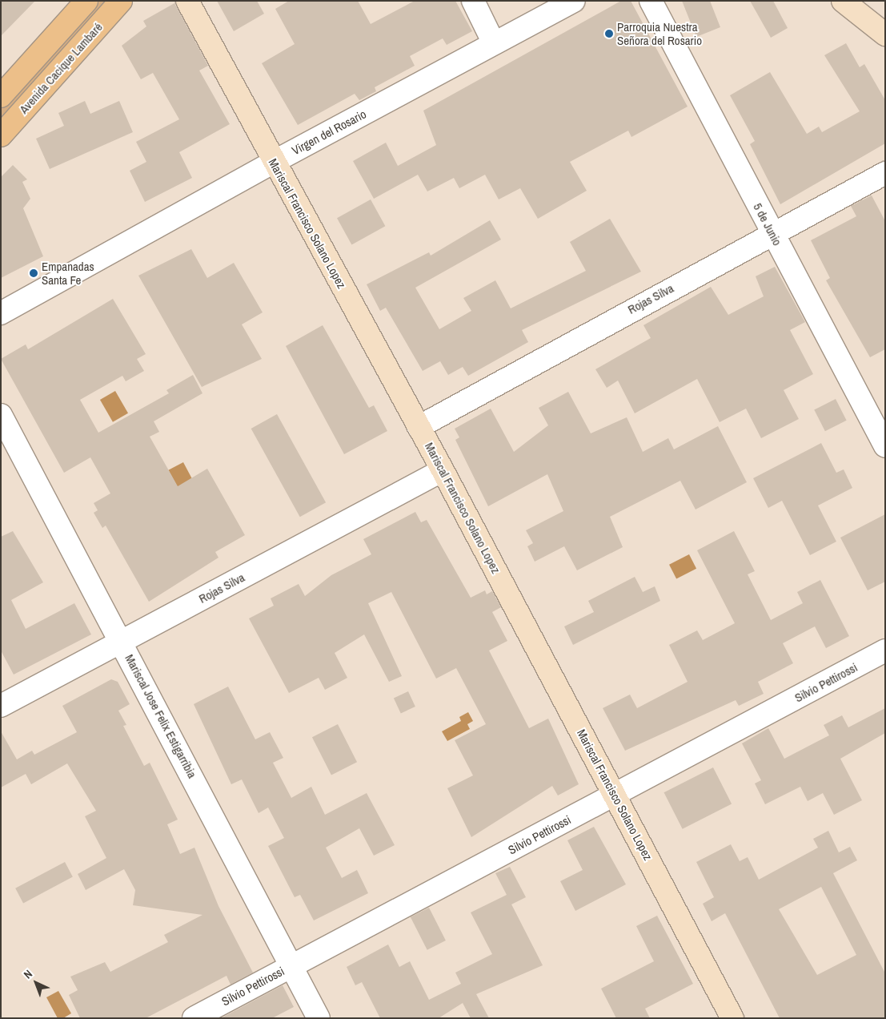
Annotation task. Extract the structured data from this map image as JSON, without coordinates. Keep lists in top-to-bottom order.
{
  "streets": {
    "main road": ["Avenida Cacique Lambaré"],
    "street": [
      "Virgen del Rosario",
      "Mariscal Francisco Solano Lopez",
      "5 de Junio",
      "Rojas Silva",
      "Silvio Pettirossi",
      "Mariscal Jose Felix Estigarribia"
    ]
  },
  "crossings": [
    ["Virgen del Rosario", "Mariscal Francisco Solano Lopez"],
    ["Mariscal Francisco Solano Lopez", "Rojas Silva"],
    ["Mariscal Francisco Solano Lopez", "Silvio Pettirossi"],
    ["5 de Junio", "Rojas Silva"],
    ["Rojas Silva", "Mariscal Jose Felix Estigarribia"],
    ["Silvio Pettirossi", "Mariscal Jose Felix Estigarribia"]
  ],
  "places": ["Parroquia Nuestra Señora del Rosario", "Empanadas Santa Fe"],
  "north": "top left"
}
